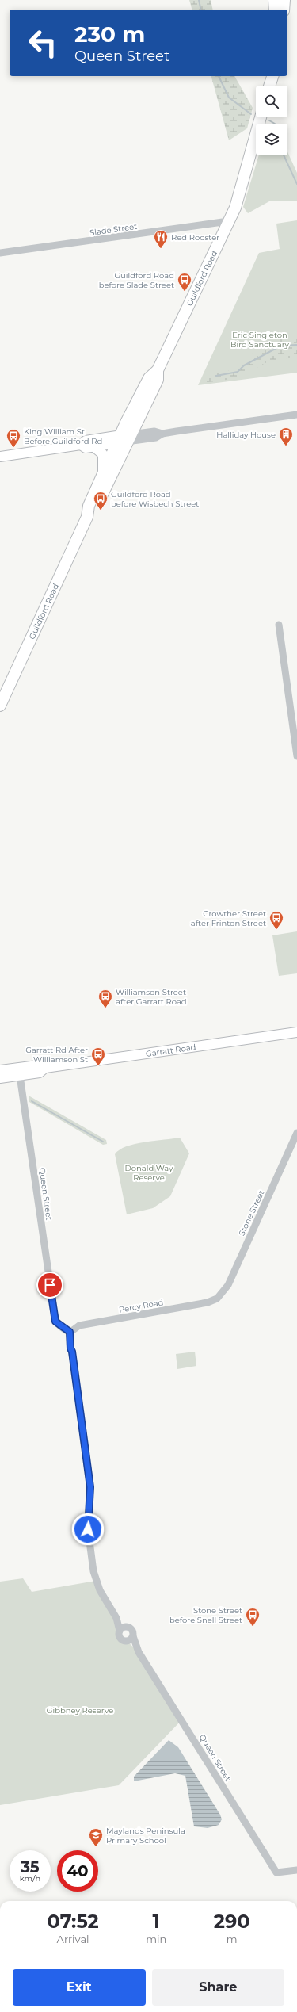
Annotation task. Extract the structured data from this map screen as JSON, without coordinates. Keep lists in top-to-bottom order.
{
  "streets": {
    "highway": ["Guildford Road"],
    "main road": ["Garratt Road"],
    "street": [
      "Slade Street",
      "Queen Street",
      "Stone Street",
      "Percy Road"
    ]
  },
  "crossings": [
    ["Slade Street", "Guildford Road"],
    ["Garratt Road", "Queen Street"],
    ["Queen Street", "Percy Road"],
    ["Stone Street", "Percy Road"]
  ],
  "parks": ["Eric Singleton Bird Sanctuary", "Donald Way Reserve", "Gibbney Reserve"],
  "places": {
    "restaurant": ["Red Rooster"],
    "bus stop": [
      "Guildford Road before Slade Street",
      "King William St Before Guildford Rd",
      "Guildford Road before Wisbech Street",
      "Crowther Street after Frinton Street",
      "Williamson Street after Garratt Road",
      "Garratt Rd After Williamson St",
      "Stone Street before Snell Street"
    ],
    "building": ["Halliday House"],
    "school or university": ["Maylands Peninsula Primary School"]
  },
  "page": {
    "turn": ["230 m", "Queen Street"],
    "speed": "35 km/h",
    "limit": "40",
    "eta": [
      "07:52",
      "Arrival",
      "1",
      "min",
      "290",
      "m"
    ],
    "buttons": ["Exit", "Share"]
  }
}
